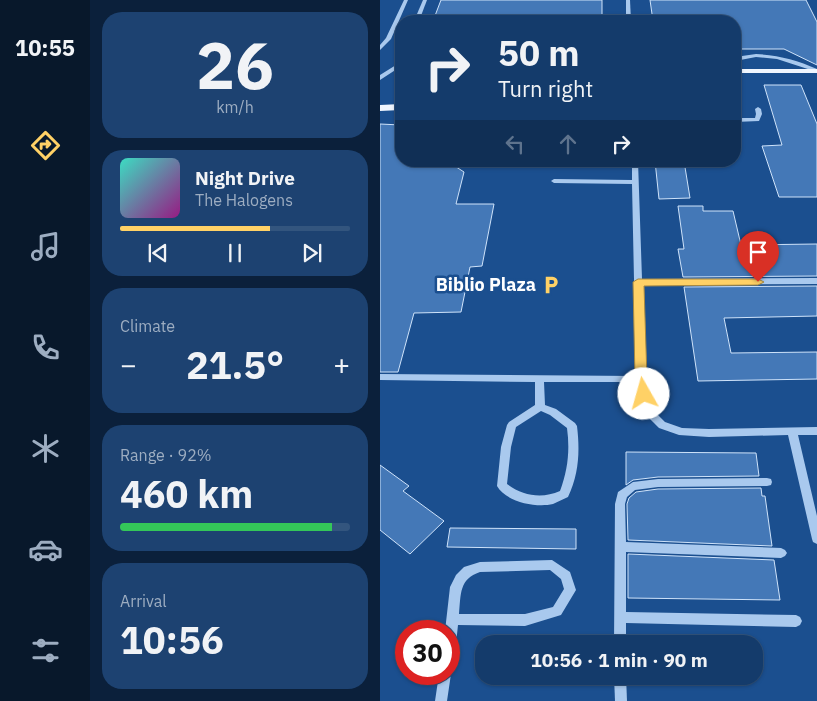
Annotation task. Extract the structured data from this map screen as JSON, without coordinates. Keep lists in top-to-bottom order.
{
  "places": {
    "parking": ["Biblio Plaza"]
  },
  "page": {
    "tabs": "10:55",
    "tile": [
      ["26", "km/h"],
      "Climate",
      ["Range · 92%", "460 km"],
      ["Arrival", "10:56"]
    ],
    "turn": ["50 m", "Turn right"],
    "song": ["Night Drive", "The Halogens"],
    "heat": ["−", "21.5°", "+"],
    "limit": "30",
    "trip": "10:56 · 1 min · 90 m"
  }
}
